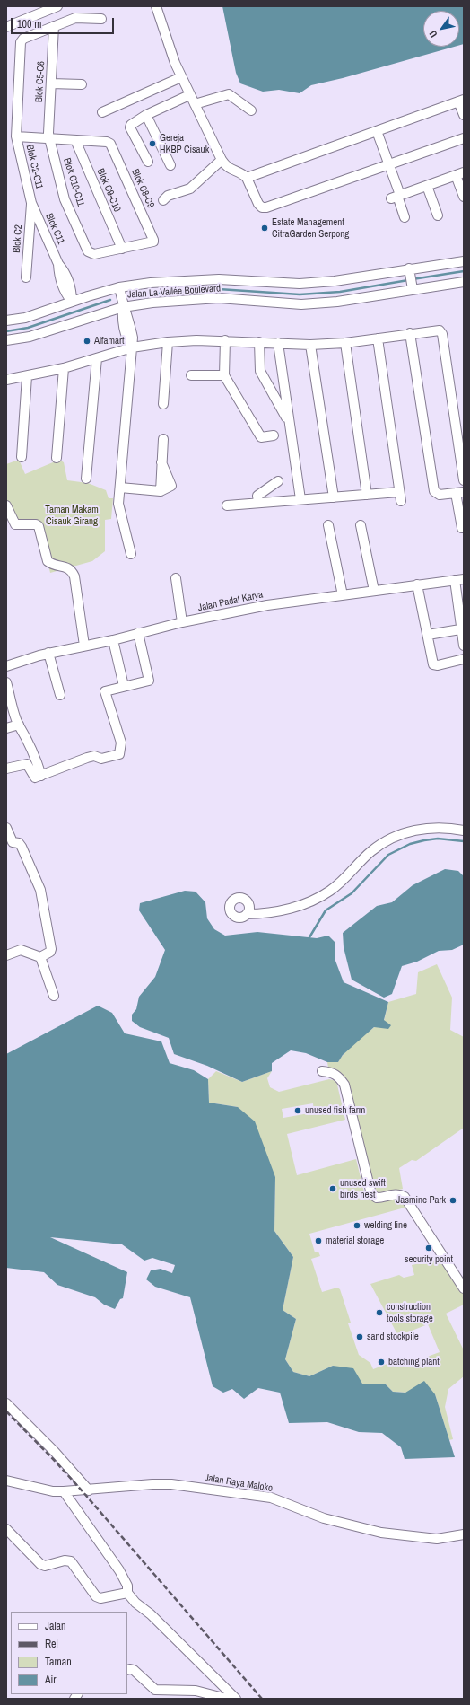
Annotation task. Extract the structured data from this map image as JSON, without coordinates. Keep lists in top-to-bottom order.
{
  "streets": {
    "street": [
      "Blok C5-C6",
      "Blok C2-C11",
      "Blok C10-C11",
      "Blok C8-C9",
      "Blok C9-C10",
      "Blok C11",
      "Blok C2",
      "Jalan La Vallée Boulevard",
      "Jalan Padat Karya",
      "Jalan Raya Maloko"
    ]
  },
  "crossings": [
    ["Blok C5-C6", "Blok C2-C11"],
    ["Blok C5-C6", "Blok C10-C11"],
    ["Blok C2-C11", "Blok C11"],
    ["Blok C2-C11", "Blok C2"],
    ["Blok C10-C11", "Blok C8-C9"],
    ["Blok C10-C11", "Blok C9-C10"],
    ["Blok C8-C9", "Blok C9-C10"],
    ["Blok C11", "Blok C2"],
    ["Blok C11", "Jalan La Vallée Boulevard"]
  ],
  "parks": ["Taman Makam Cisauk Girang"],
  "places": [
    "Gereja HKBP Cisauk",
    "Estate Management CitraGarden Serpong",
    "Alfamart",
    "unused fish farm",
    "unused swift birds nest",
    "Jasmine Park",
    "welding line",
    "material storage",
    "security point",
    "construction tools storage",
    "sand stockpile",
    "batching plant"
  ],
  "legend": [
    "Jalan",
    "Rel",
    "Taman",
    "Air"
  ],
  "scale_bar": "100 m",
  "north": "bottom left"
}
